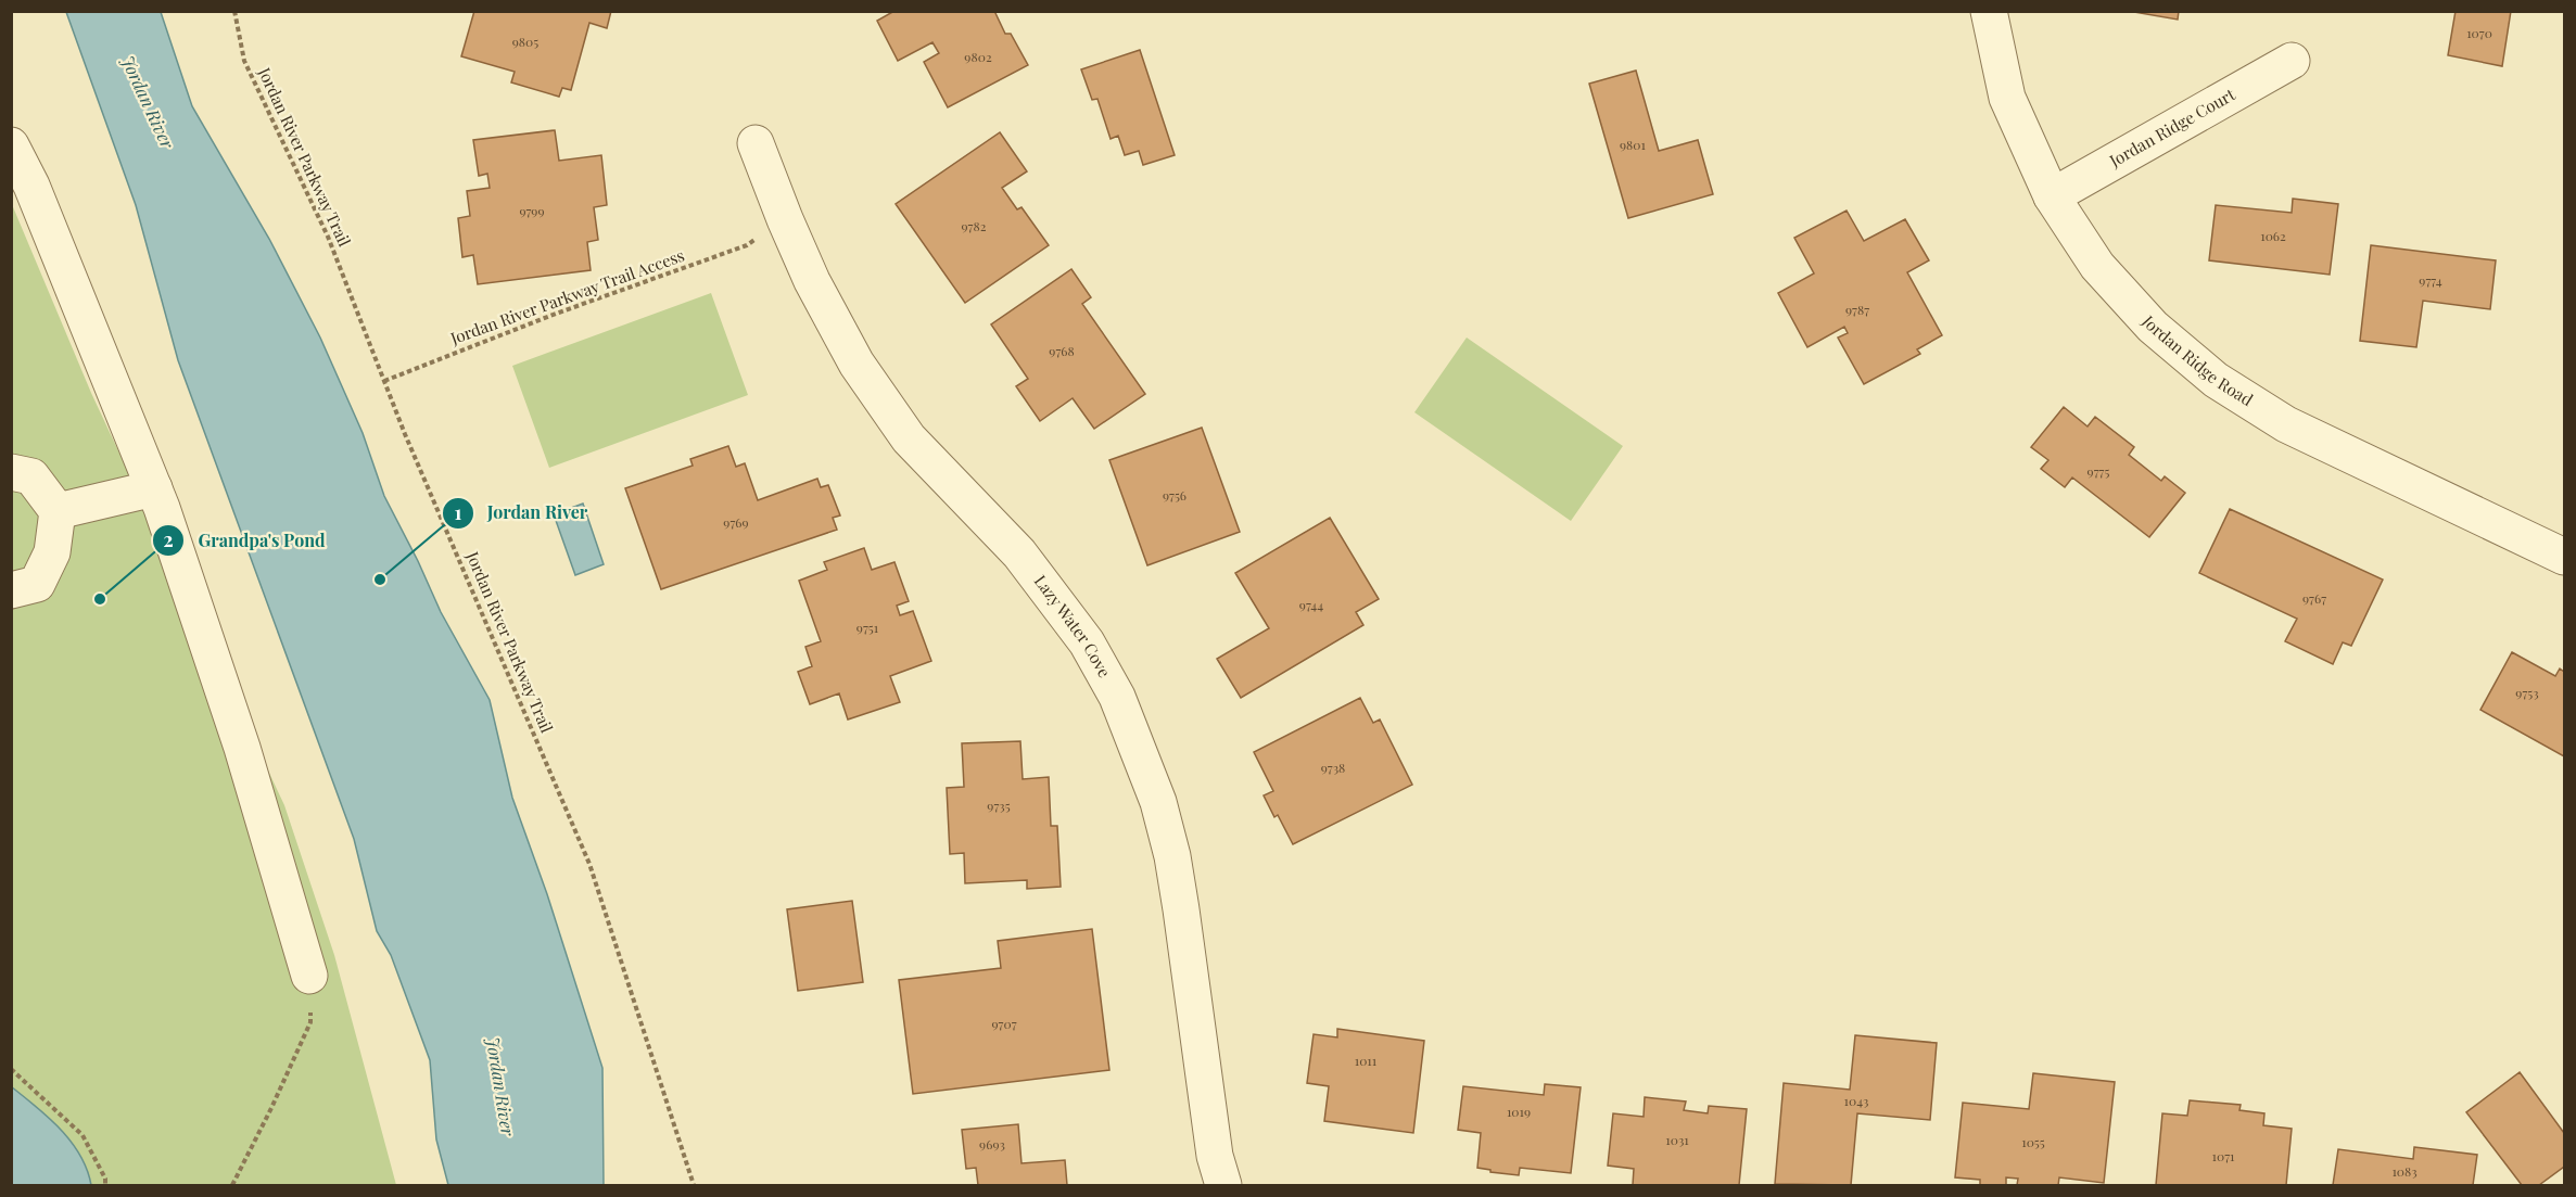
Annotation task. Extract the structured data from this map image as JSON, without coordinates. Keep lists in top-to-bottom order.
{
  "streets": {
    "street": ["Jordan Ridge Court", "Jordan Ridge Road", "Lazy Water Cove"],
    "path": ["Jordan River Parkway Trail", "Jordan River Parkway Trail Access"]
  },
  "crossings": [
    ["Jordan Ridge Court", "Jordan Ridge Road"],
    ["Jordan River Parkway Trail", "Jordan River Parkway Trail Access"]
  ],
  "water": ["Jordan River"],
  "places": ["Jordan River", "Grandpa's Pond"],
  "house_numbers": [
    "1070",
    "9805",
    "9802",
    "9801",
    "9799",
    "9782",
    "1062",
    "9774",
    "9787",
    "9768",
    "9775",
    "9756",
    "9769",
    "9767",
    "9744",
    "9751",
    "9753",
    "9738",
    "9735",
    "9707",
    "1011",
    "1043",
    "1019",
    "1031",
    "1055",
    "9693",
    "1071",
    "1083"
  ]
}
